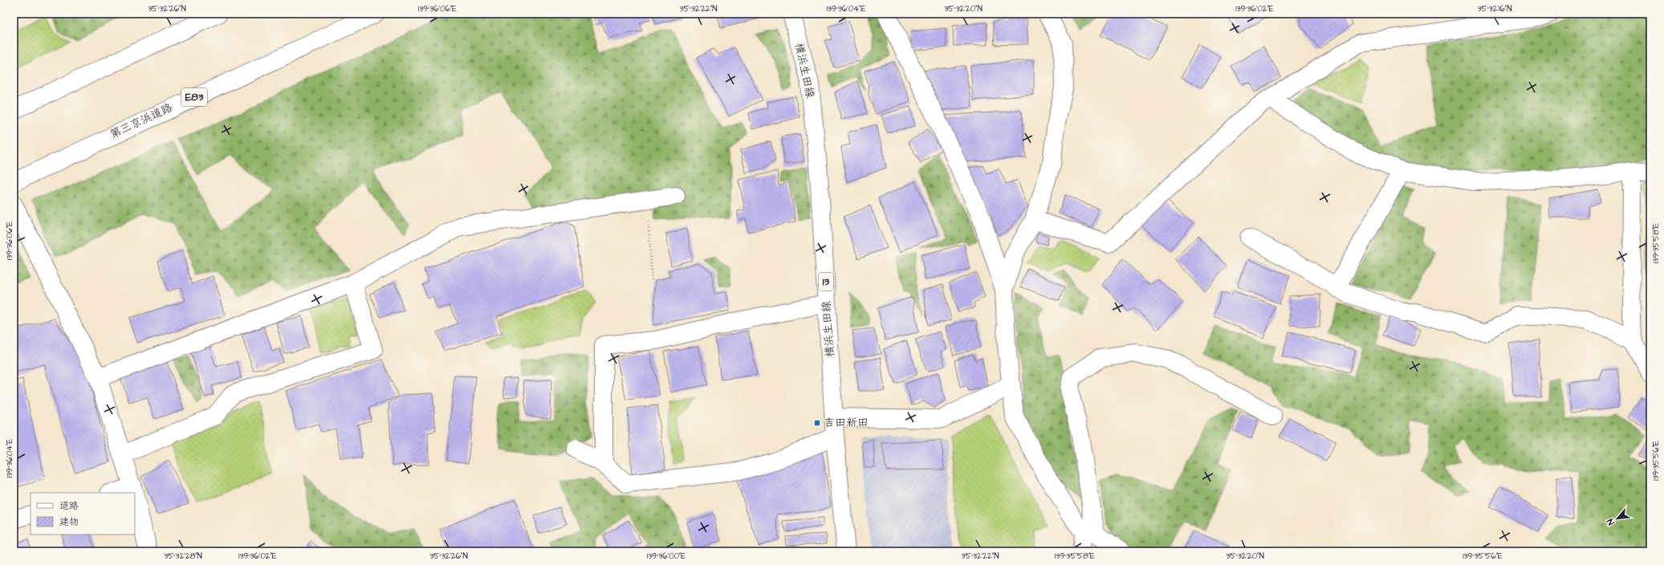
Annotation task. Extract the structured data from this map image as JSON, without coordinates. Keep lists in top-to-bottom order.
{
  "streets": {
    "main road": [
      "横浜生田線",
      "E83",
      "第三京浜道路",
      "13"
    ]
  },
  "places": {
    "transit": ["吉田新田"]
  },
  "legend": ["道路", "建物"],
  "north": "bottom left",
  "coordinates": [
    "35°32'26\"N",
    "139°36'06\"E",
    "35°32'22\"N",
    "139°36'04\"E",
    "35°32'20\"N",
    "139°36'02\"E",
    "35°32'16\"N",
    "139°35'58\"E",
    "139°35'56\"E",
    "35°32'28\"N",
    "139°36'00\"E"
  ]
}
